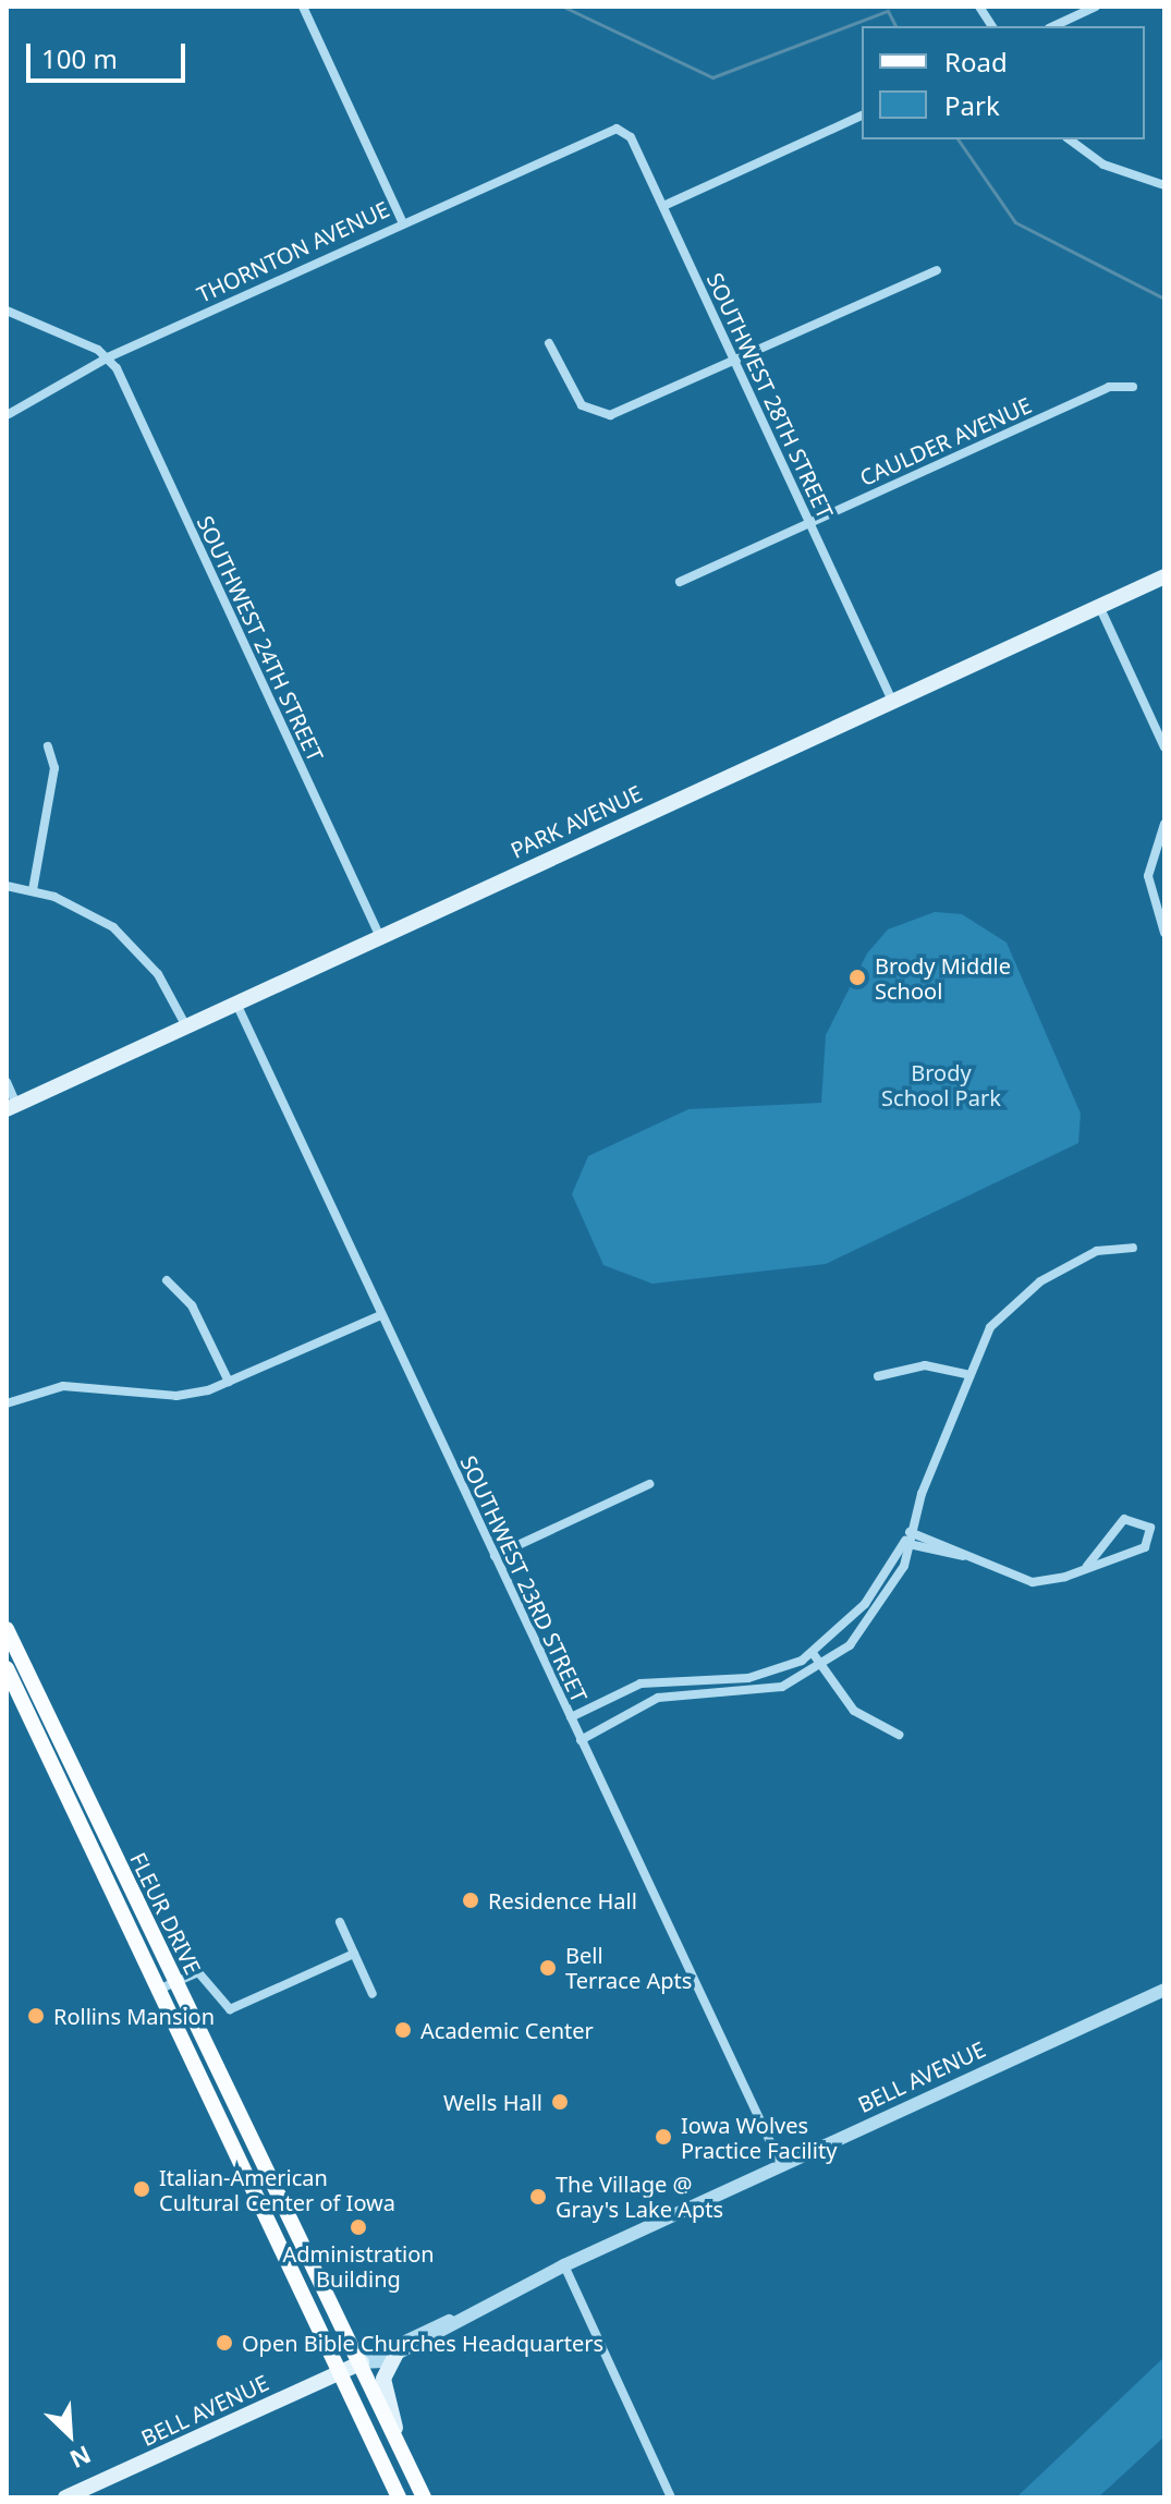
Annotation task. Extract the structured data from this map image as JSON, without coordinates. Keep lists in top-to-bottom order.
{
  "streets": {
    "main road": ["PARK AVENUE", "FLEUR DRIVE", "BELL AVENUE"],
    "street": [
      "THORNTON AVENUE",
      "SOUTHWEST 28TH STREET",
      "CAULDER AVENUE",
      "SOUTHWEST 24TH STREET",
      "SOUTHWEST 23RD STREET"
    ]
  },
  "crossings": [
    ["THORNTON AVENUE", "SOUTHWEST 28TH STREET"],
    ["THORNTON AVENUE", "SOUTHWEST 24TH STREET"],
    ["SOUTHWEST 28TH STREET", "CAULDER AVENUE"],
    ["SOUTHWEST 28TH STREET", "PARK AVENUE"],
    ["SOUTHWEST 24TH STREET", "PARK AVENUE"],
    ["PARK AVENUE", "SOUTHWEST 23RD STREET"],
    ["SOUTHWEST 23RD STREET", "BELL AVENUE"],
    ["FLEUR DRIVE", "BELL AVENUE"]
  ],
  "parks": ["Brody School Park"],
  "places": [
    "Brody Middle School",
    "Residence Hall",
    "Bell Terrace Apts",
    "Rollins Mansion",
    "Academic Center",
    "Wells Hall",
    "Iowa Wolves Practice Facility",
    "Italian-American Cultural Center of Iowa",
    "The Village @ Gray's Lake Apts",
    "Administration Building",
    "Open Bible Churches Headquarters"
  ],
  "legend": ["Road", "Park"],
  "scale_bar": "100 m",
  "north": "bottom right"
}
